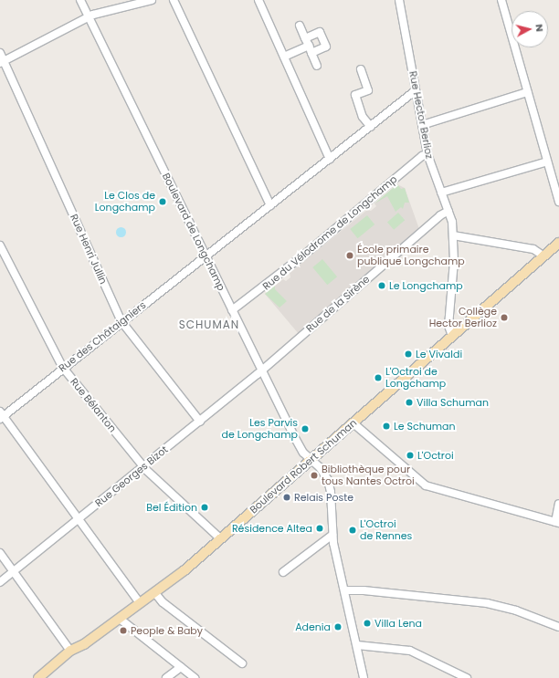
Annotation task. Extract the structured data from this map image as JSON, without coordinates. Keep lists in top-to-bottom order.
{
  "streets": {
    "main road": ["Boulevard Robert Schuman"],
    "street": [
      "Rue Hector Berlioz",
      "Boulevard de Longchamp",
      "Rue du Vélodrome de Longchamp",
      "Rue Henri Jullin",
      "Rue de la Sirène",
      "Rue des Châtaigniers",
      "Rue Bélanton",
      "Rue Georges Bizot"
    ]
  },
  "crossings": [
    ["Rue Hector Berlioz", "Rue du Vélodrome de Longchamp"],
    ["Rue Hector Berlioz", "Rue de la Sirène"],
    ["Rue Hector Berlioz", "Rue des Châtaigniers"],
    ["Rue Hector Berlioz", "Boulevard Robert Schuman"],
    ["Boulevard de Longchamp", "Rue du Vélodrome de Longchamp"],
    ["Boulevard de Longchamp", "Rue de la Sirène"],
    ["Boulevard de Longchamp", "Rue des Châtaigniers"],
    ["Boulevard de Longchamp", "Boulevard Robert Schuman"],
    ["Boulevard de Longchamp", "Rue Georges Bizot"],
    ["Rue Henri Jullin", "Rue des Châtaigniers"],
    ["Rue Henri Jullin", "Rue Georges Bizot"],
    ["Rue de la Sirène", "Rue Georges Bizot"],
    ["Rue des Châtaigniers", "Rue Bélanton"],
    ["Rue Bélanton", "Boulevard Robert Schuman"],
    ["Rue Bélanton", "Rue Georges Bizot"]
  ],
  "districts": ["SCHUMAN"],
  "places": [
    "Le Clos de Longchamp",
    "École primaire publique Longchamp",
    "Le Longchamp",
    "Collège Hector Berlioz",
    "Le Vivaldi",
    "L'Octroi de Longchamp",
    "Villa Schuman",
    "Le Schuman",
    "Les Parvis de Longchamp",
    "L'Octroi",
    "Bibliothèque pour tous Nantes Octroi",
    "Relais Poste",
    "Bel Édition",
    "Résidence Altea",
    "L'Octroi de Rennes",
    "Villa Lena",
    "Adenia",
    "People & Baby"
  ],
  "north": "right"
}
